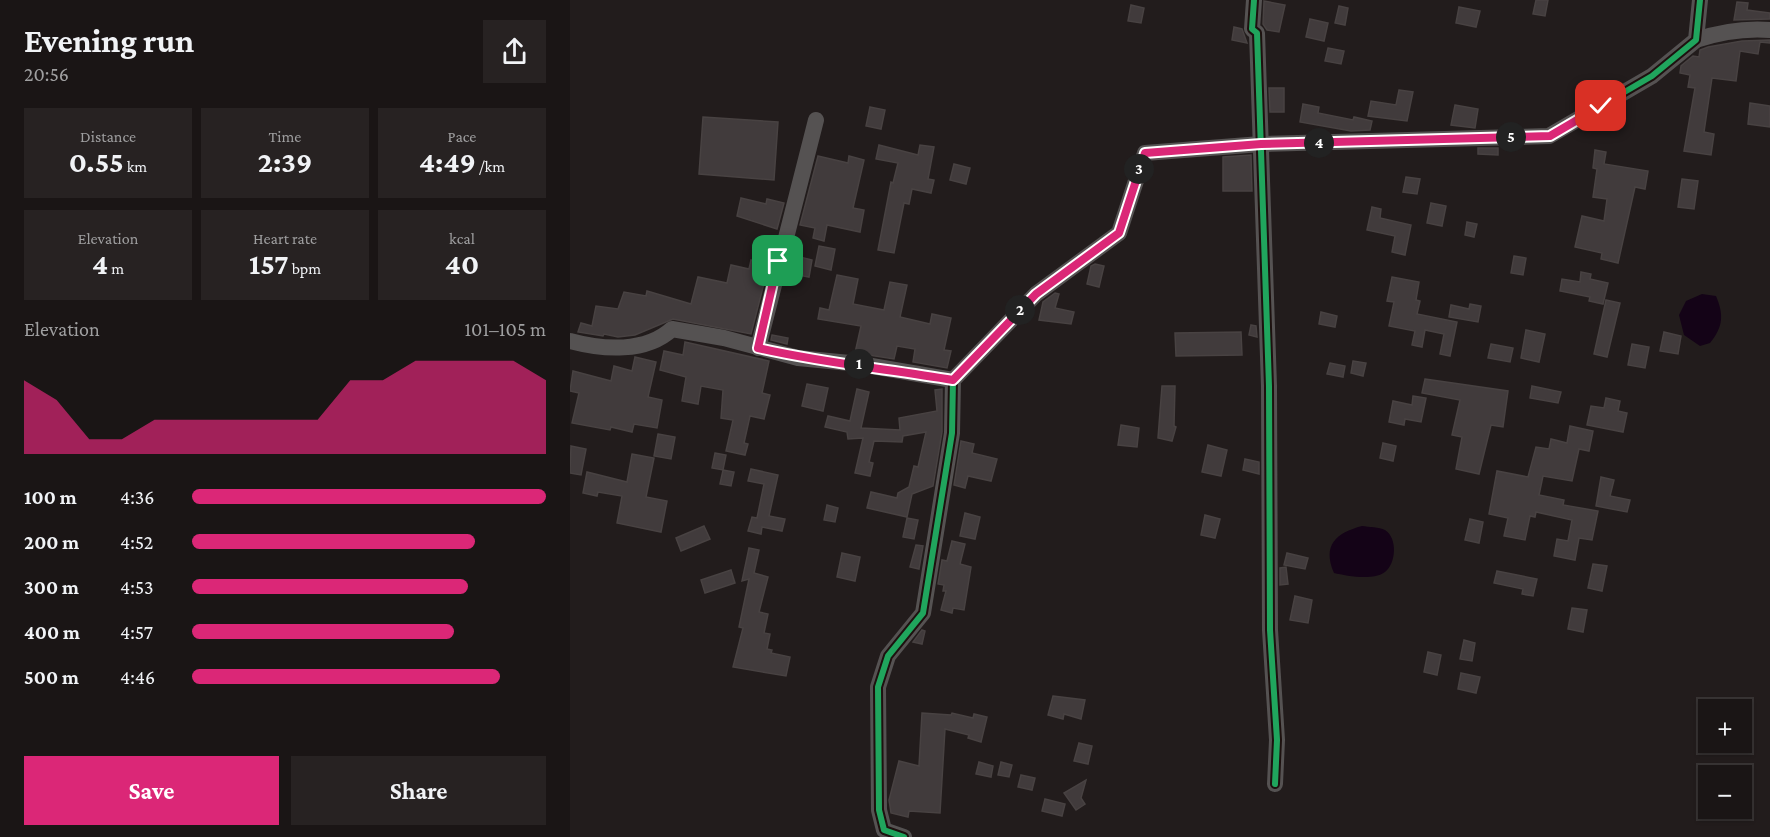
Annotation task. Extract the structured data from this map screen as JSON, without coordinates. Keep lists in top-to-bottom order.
{
  "page": {
    "heading": ["Evening run", "20:56"],
    "stats": [
      ["Distance", "0.55 km"],
      ["Time", "2:39"],
      ["Pace", "4:49 /km"],
      ["Elevation", "4 m"],
      ["Heart rate", "157 bpm"],
      ["kcal", "40"]
    ],
    "pins": [
      "5",
      "4",
      "3",
      "2",
      "1"
    ],
    "chart": ["Elevation", "101–105 m"],
    "list": [
      {
        "name": "100 m",
        "note": "4:36"
      },
      {
        "name": "200 m",
        "note": "4:52"
      },
      {
        "name": "300 m",
        "note": "4:53"
      },
      {
        "name": "400 m",
        "note": "4:57"
      },
      {
        "name": "500 m",
        "note": "4:46"
      }
    ],
    "map_buttons": ["+", "−"],
    "buttons": ["Save", "Share"]
  }
}
